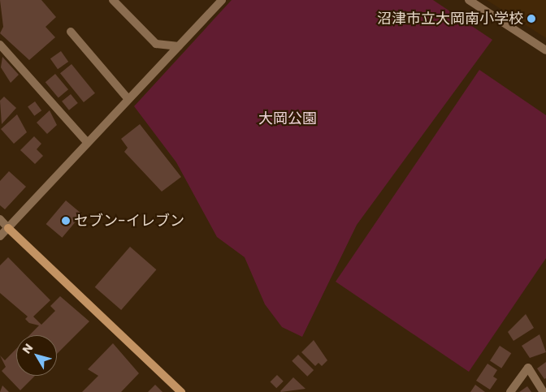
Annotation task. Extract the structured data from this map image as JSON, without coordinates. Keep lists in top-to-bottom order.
{
  "parks": ["大岡公園"],
  "places": ["沼津市立大岡南小学校", "セブン-イレブン"],
  "north": "top left"
}
